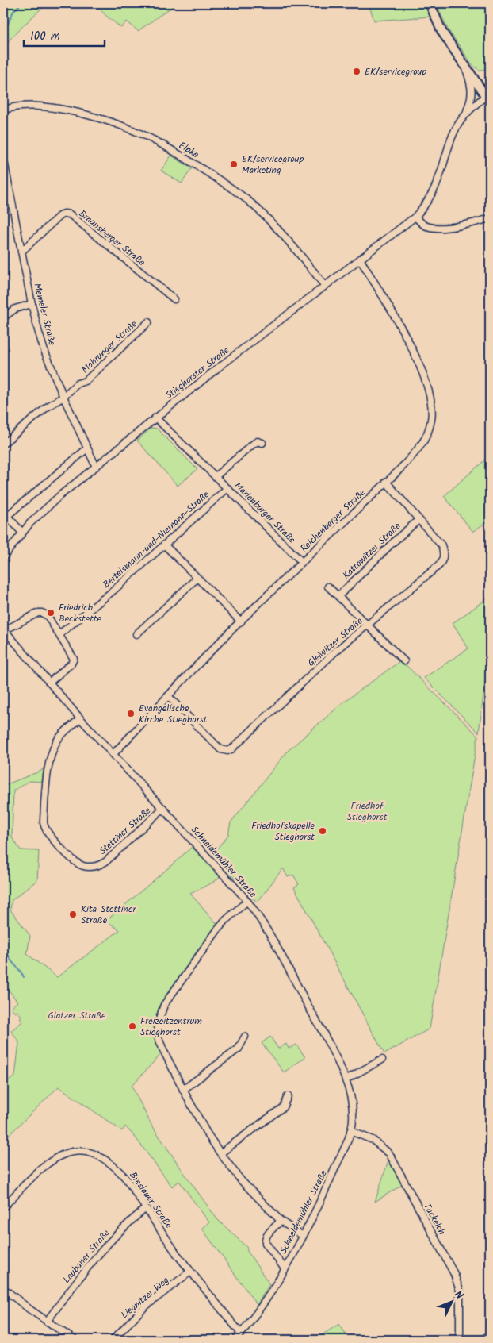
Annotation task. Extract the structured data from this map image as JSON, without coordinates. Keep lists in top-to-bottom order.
{
  "streets": {
    "street": [
      "Elpke",
      "Braunsberger Straße",
      "Memeler Straße",
      "Mohrunger Straße",
      "Stieghorster Straße",
      "Marienburger Straße",
      "Reichenberger Straße",
      "Bertelsmann-und-Niemann-Straße",
      "Kattowitzer Straße",
      "Gleiwitzer Straße",
      "Stettiner Straße",
      "Schneidemühler Straße",
      "Breslauer Straße",
      "Tackeloh",
      "Laubaner Straße",
      "Liegnitzer Weg"
    ]
  },
  "crossings": [
    ["Elpke", "Stieghorster Straße"],
    ["Braunsberger Straße", "Memeler Straße"],
    ["Memeler Straße", "Mohrunger Straße"],
    ["Memeler Straße", "Stieghorster Straße"],
    ["Stieghorster Straße", "Marienburger Straße"],
    ["Stieghorster Straße", "Reichenberger Straße"],
    ["Marienburger Straße", "Reichenberger Straße"],
    ["Marienburger Straße", "Bertelsmann-und-Niemann-Straße"],
    ["Reichenberger Straße", "Gleiwitzer Straße"],
    ["Reichenberger Straße", "Schneidemühler Straße"],
    ["Bertelsmann-und-Niemann-Straße", "Schneidemühler Straße"],
    ["Kattowitzer Straße", "Gleiwitzer Straße"],
    ["Stettiner Straße", "Schneidemühler Straße"],
    ["Schneidemühler Straße", "Breslauer Straße"],
    ["Schneidemühler Straße", "Tackeloh"],
    ["Breslauer Straße", "Laubaner Straße"],
    ["Breslauer Straße", "Liegnitzer Weg"]
  ],
  "parks": ["Friedhof Stieghorst", "Glatzer Straße"],
  "places": [
    "EK/servicegroup",
    "EK/servicegroup Marketing",
    "Friedrich Beckstette",
    "Evangelische Kirche Stieghorst",
    "Friedhofskapelle Stieghorst",
    "Kita Stettiner Straße",
    "Freizeitzentrum Stieghorst"
  ],
  "scale_bar": "100 m",
  "north": "top right"
}
